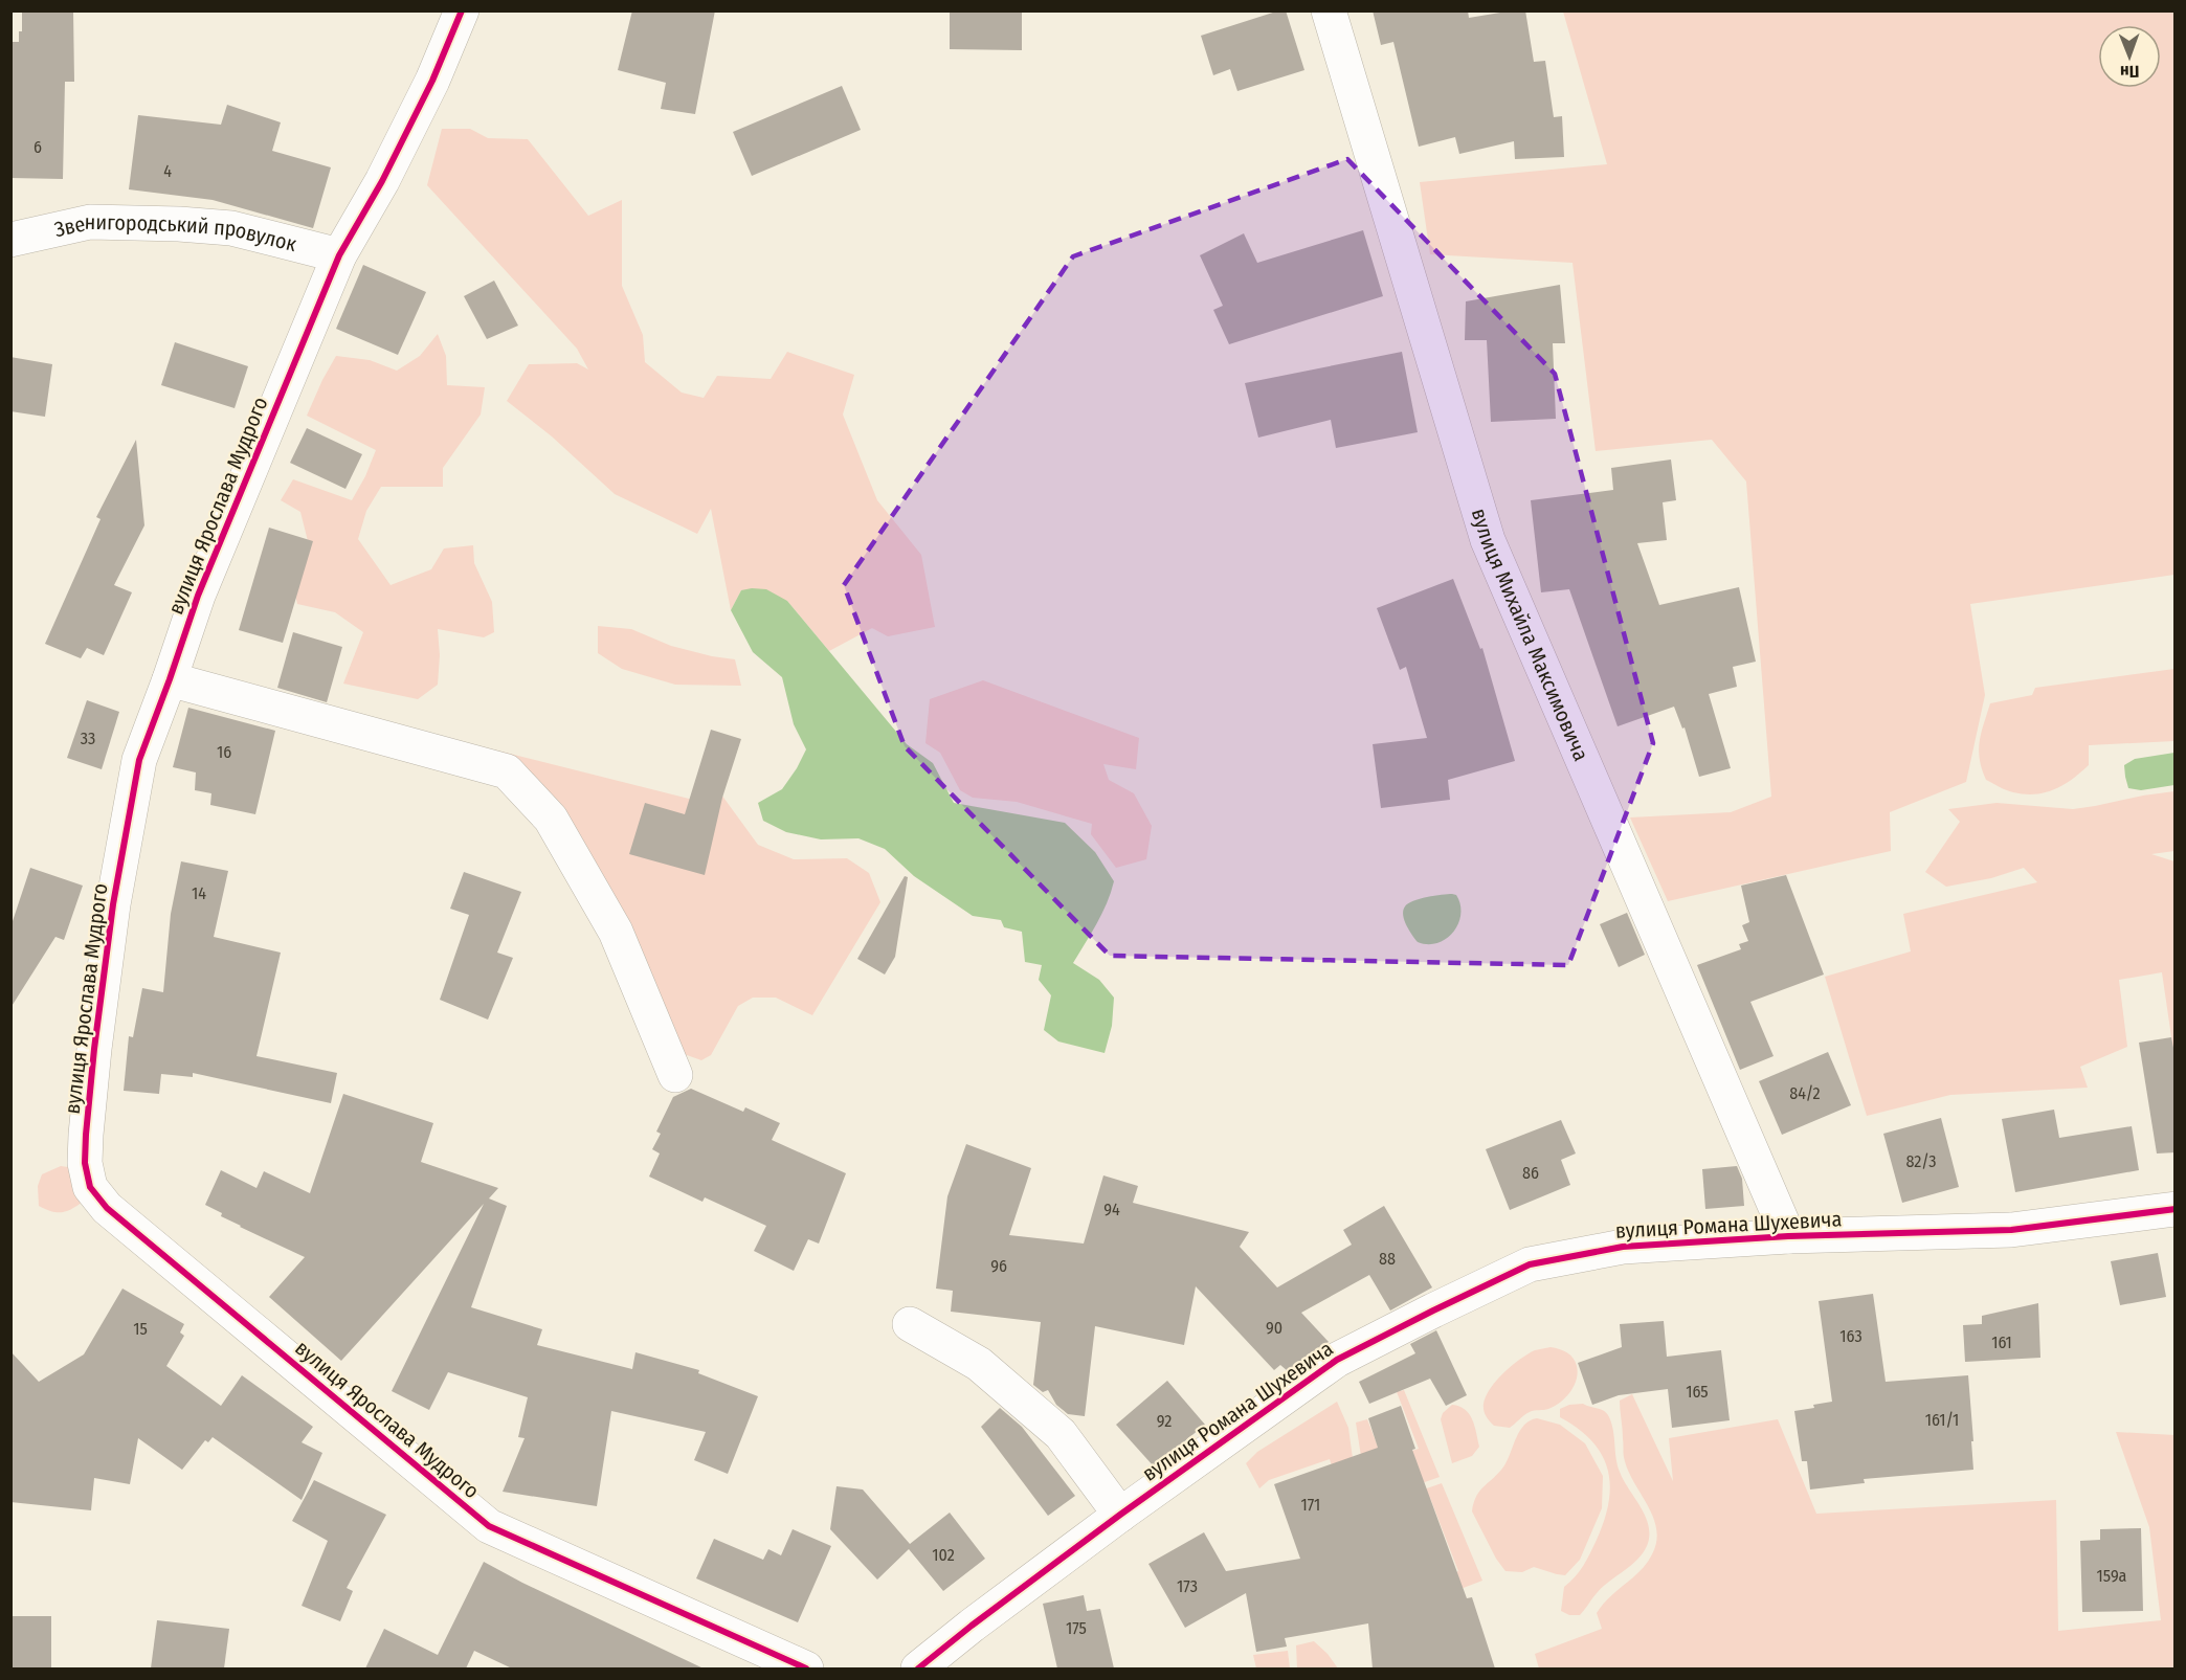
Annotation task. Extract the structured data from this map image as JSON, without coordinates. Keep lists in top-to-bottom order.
{
  "streets": {
    "street": [
      "Звенигородський провулок",
      "вулиця Ярослава Мудрого",
      "вулиця Михайла Максимовича",
      "вулиця Романа Шухевича"
    ]
  },
  "crossings": [
    ["Звенигородський провулок", "вулиця Ярослава Мудрого"],
    ["вулиця Михайла Максимовича", "вулиця Романа Шухевича"]
  ],
  "house_numbers": [
    "6",
    "4",
    "33",
    "16",
    "14",
    "84/2",
    "82/3",
    "86",
    "94",
    "88",
    "96",
    "90",
    "15",
    "163",
    "161",
    "165",
    "161/1",
    "92",
    "171",
    "102",
    "159а",
    "173",
    "175"
  ],
  "north": "bottom"
}
